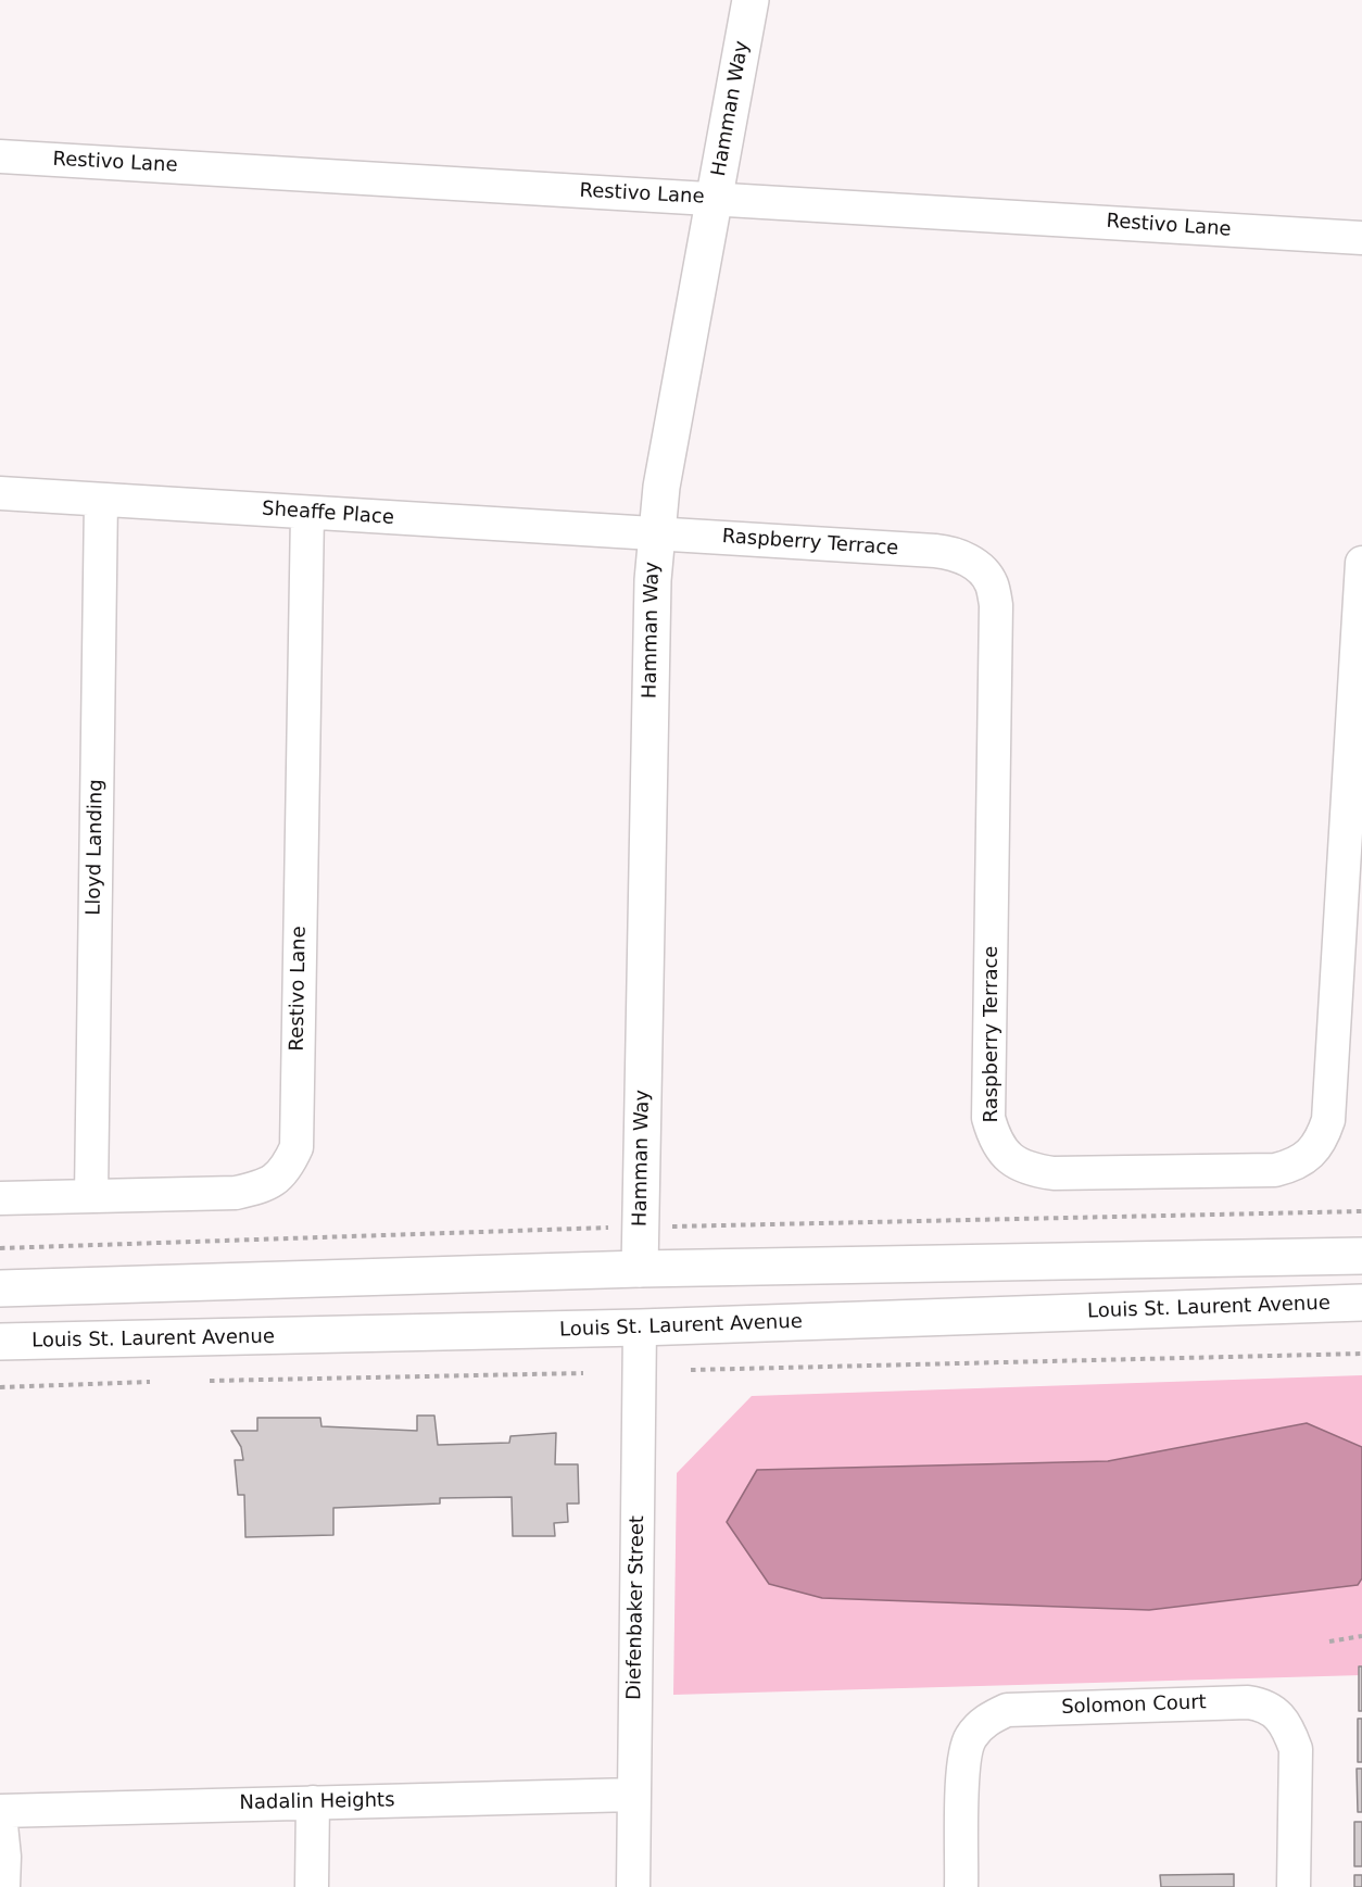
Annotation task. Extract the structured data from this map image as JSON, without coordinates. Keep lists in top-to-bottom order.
{
  "streets": {
    "main road": ["Hamman Way", "Louis St. Laurent Avenue"],
    "street": [
      "Restivo Lane",
      "Sheaffe Place",
      "Raspberry Terrace",
      "Lloyd Landing",
      "Diefenbaker Street",
      "Solomon Court",
      "Nadalin Heights"
    ]
  },
  "crossings": [
    ["Hamman Way", "Restivo Lane"],
    ["Hamman Way", "Sheaffe Place"],
    ["Hamman Way", "Raspberry Terrace"],
    ["Restivo Lane", "Sheaffe Place"],
    ["Restivo Lane", "Lloyd Landing"],
    ["Sheaffe Place", "Raspberry Terrace"],
    ["Sheaffe Place", "Lloyd Landing"],
    ["Louis St. Laurent Avenue", "Diefenbaker Street"],
    ["Diefenbaker Street", "Nadalin Heights"]
  ]
}
